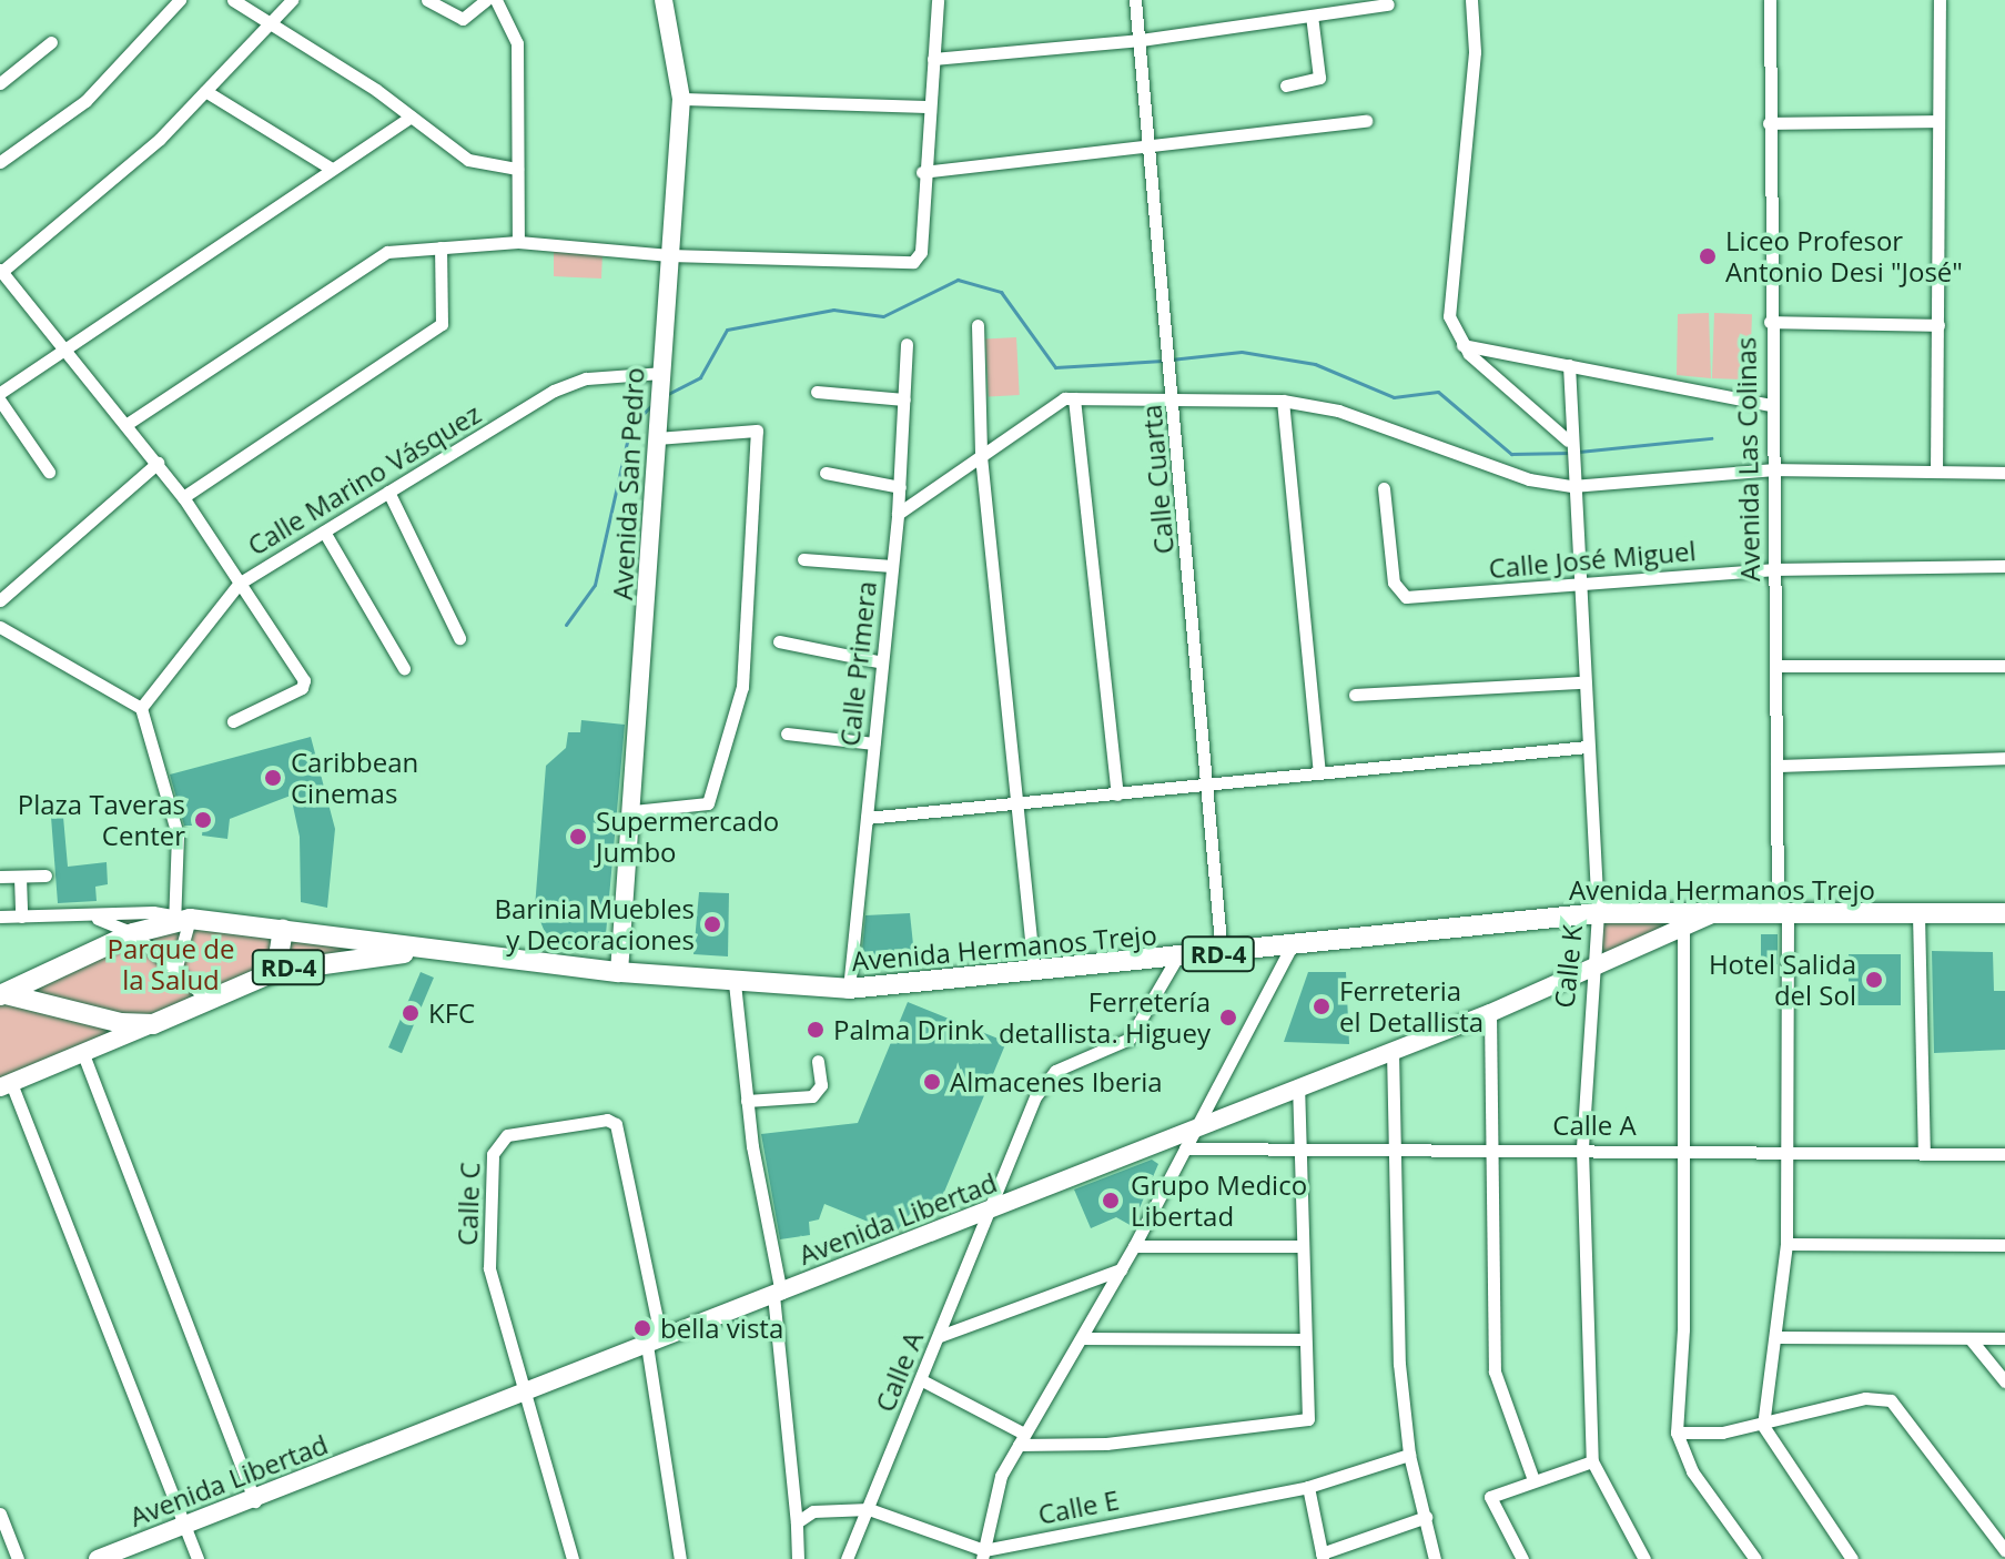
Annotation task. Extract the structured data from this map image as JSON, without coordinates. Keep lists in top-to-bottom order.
{
  "streets": {
    "main road": ["Avenida Hermanos Trejo", "RD-4"],
    "street": [
      "Avenida Las Colinas",
      "Calle Marino Vásquez",
      "Calle Cuarta",
      "Avenida San Pedro",
      "Calle José Miguel",
      "Calle Primera",
      "Calle K",
      "Calle A",
      "Calle C",
      "Avenida Libertad",
      "Calle E"
    ]
  },
  "crossings": [
    ["Avenida Las Colinas", "Calle José Miguel"],
    ["Avenida Las Colinas", "Avenida Hermanos Trejo"],
    ["Avenida Las Colinas", "Calle A"],
    ["Calle Marino Vásquez", "Avenida San Pedro"],
    ["Calle Cuarta", "Avenida Hermanos Trejo"],
    ["Avenida San Pedro", "Avenida Hermanos Trejo"],
    ["Calle José Miguel", "Calle K"],
    ["Calle Primera", "Avenida Hermanos Trejo"],
    ["Avenida Hermanos Trejo", "Calle K"],
    ["Avenida Hermanos Trejo", "Calle A"],
    ["Avenida Hermanos Trejo", "Avenida Libertad"],
    ["Calle K", "Calle A"],
    ["Calle K", "Avenida Libertad"],
    ["Calle A", "Avenida Libertad"],
    ["Calle C", "Avenida Libertad"]
  ],
  "parks": ["Parque de la Salud"],
  "places": [
    "Liceo Profesor Antonio Desi \"José\"",
    "Caribbean Cinemas",
    "Plaza Taveras Center",
    "Supermercado Jumbo",
    "Barinia Muebles y Decoraciones",
    "Hotel Salida del Sol",
    "Ferreteria el Detallista",
    "KFC",
    "Ferretería detallista. Higuey",
    "Palma Drink",
    "Almacenes Iberia",
    "Grupo Medico Libertad",
    "bella vista"
  ]
}
